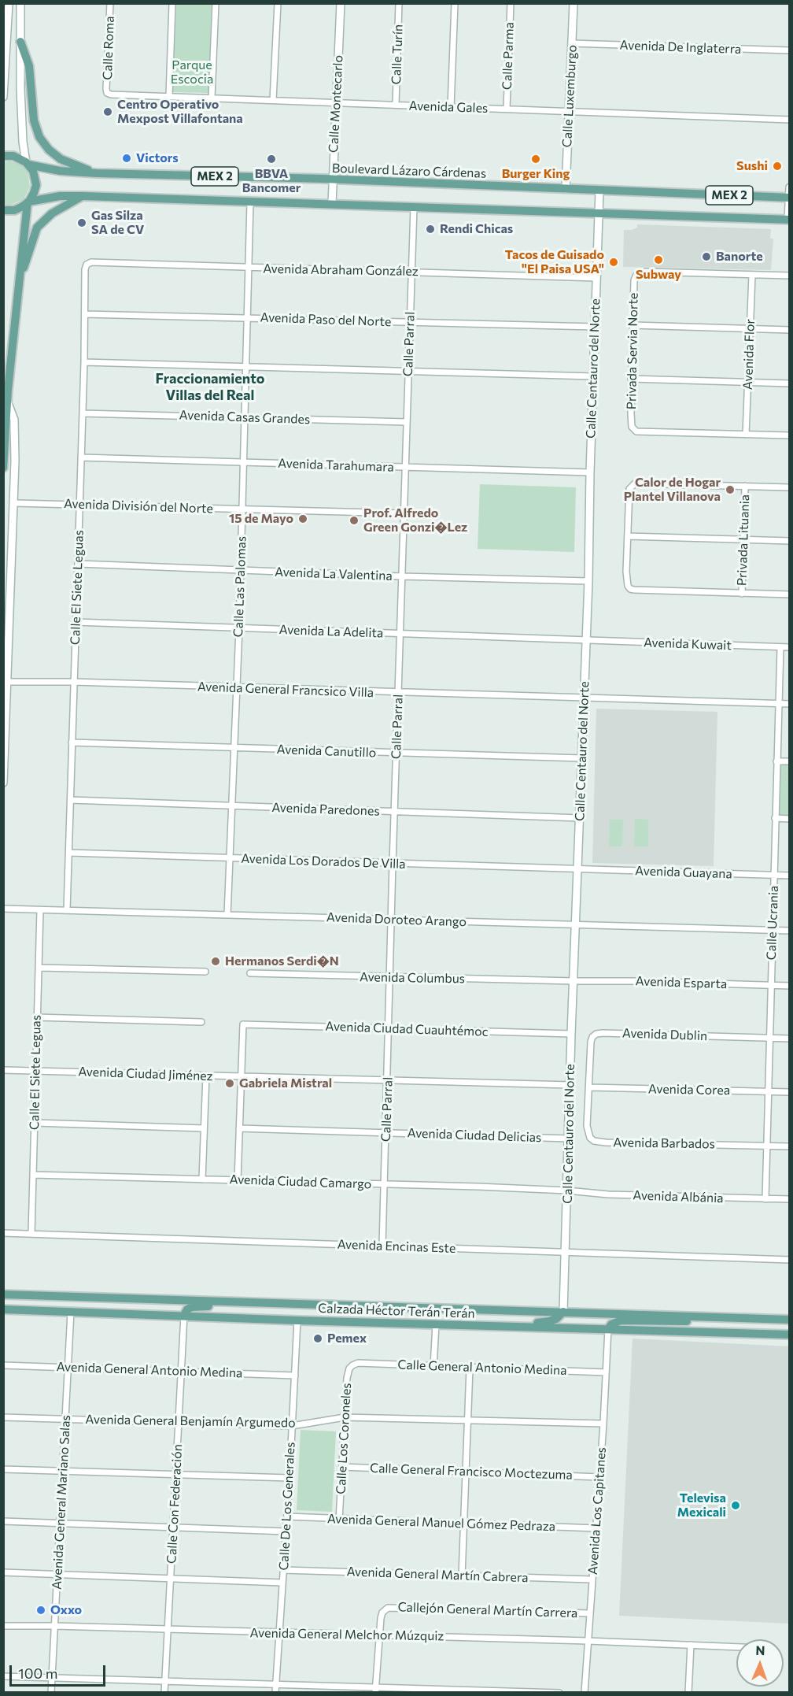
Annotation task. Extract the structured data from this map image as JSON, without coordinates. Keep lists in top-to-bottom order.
{
  "streets": {
    "main road": ["Boulevard Lázaro Cárdenas", "MEX 2", "Calzada Héctor Terán Terán"],
    "street": [
      "Avenida De Inglaterra",
      "Calle Roma",
      "Calle Turín",
      "Calle Parma",
      "Calle Luxemburgo",
      "Calle Montecarlo",
      "Avenida Gales",
      "Avenida Abraham González",
      "Avenida Paso del Norte",
      "Calle Parral",
      "Privada Servia Norte",
      "Avenida Flor",
      "Calle Centauro del Norte",
      "Avenida Casas Grandes",
      "Avenida Tarahumara",
      "Avenida División del Norte",
      "Privada Lituania",
      "Avenida La Valentina",
      "Calle Las Palomas",
      "Calle El Siete Leguas",
      "Avenida La Adelita",
      "Avenida Kuwait",
      "Avenida General Francsico Villa",
      "Avenida Canutillo",
      "Avenida Paredones",
      "Avenida Los Dorados De Villa",
      "Avenida Guayana",
      "Avenida Doroteo Arango",
      "Calle Ucrania",
      "Avenida Columbus",
      "Avenida Esparta",
      "Avenida Ciudad Cuauhtémoc",
      "Avenida Dublin",
      "Avenida Ciudad Jiménez",
      "Avenida Corea",
      "Avenida Ciudad Delicias",
      "Avenida Barbados",
      "Avenida Ciudad Camargo",
      "Avenida Albánia",
      "Avenida Encinas Este",
      "Calle General Antonio Medina",
      "Avenida General Antonio Medina",
      "Avenida General Benjamín Argumedo",
      "Calle Los Coroneles",
      "Calle General Francisco Moctezuma",
      "Avenida General Mariano Salas",
      "Calle Con Federación",
      "Calle De Los Generales",
      "Avenida Los Capitanes",
      "Avenida General Manuel Gómez Pedraza",
      "Avenida General Martín Cabrera",
      "Callejón General Martín Carrera",
      "Avenida General Melchor Múzquiz"
    ]
  },
  "crossings": [
    ["Avenida De Inglaterra", "Calle Luxemburgo"],
    ["Calle Roma", "Avenida Gales"],
    ["Calle Turín", "Avenida Gales"],
    ["Calle Parma", "Avenida Gales"],
    ["Calle Luxemburgo", "Avenida Gales"],
    ["Calle Luxemburgo", "Boulevard Lázaro Cárdenas"],
    ["Calle Montecarlo", "Avenida Gales"],
    ["Calle Montecarlo", "Boulevard Lázaro Cárdenas"],
    ["Calle Montecarlo", "MEX 2"],
    ["Boulevard Lázaro Cárdenas", "MEX 2"],
    ["Boulevard Lázaro Cárdenas", "Calle Centauro del Norte"],
    ["MEX 2", "Calle Parral"],
    ["MEX 2", "Calle Centauro del Norte"],
    ["MEX 2", "Calle Las Palomas"],
    ["Avenida Abraham González", "Calle Parral"],
    ["Avenida Abraham González", "Calle Centauro del Norte"],
    ["Avenida Abraham González", "Calle Las Palomas"],
    ["Avenida Abraham González", "Calle El Siete Leguas"],
    ["Avenida Paso del Norte", "Calle Parral"],
    ["Avenida Paso del Norte", "Calle Centauro del Norte"],
    ["Avenida Paso del Norte", "Calle Las Palomas"],
    ["Avenida Paso del Norte", "Calle El Siete Leguas"],
    ["Calle Parral", "Avenida Casas Grandes"],
    ["Calle Parral", "Avenida Tarahumara"],
    ["Calle Parral", "Avenida División del Norte"],
    ["Calle Parral", "Avenida La Valentina"],
    ["Calle Parral", "Avenida La Adelita"],
    ["Calle Parral", "Avenida General Francsico Villa"],
    ["Calle Parral", "Avenida Canutillo"],
    ["Calle Parral", "Avenida Paredones"],
    ["Calle Parral", "Avenida Los Dorados De Villa"],
    ["Calle Parral", "Avenida Doroteo Arango"],
    ["Calle Parral", "Avenida Columbus"],
    ["Calle Parral", "Avenida Ciudad Cuauhtémoc"],
    ["Calle Parral", "Avenida Ciudad Jiménez"],
    ["Calle Parral", "Avenida Ciudad Delicias"],
    ["Calle Parral", "Avenida Ciudad Camargo"],
    ["Calle Parral", "Avenida Encinas Este"],
    ["Privada Servia Norte", "Avenida Flor"],
    ["Calle Centauro del Norte", "Avenida Tarahumara"],
    ["Calle Centauro del Norte", "Avenida La Valentina"],
    ["Calle Centauro del Norte", "Avenida La Adelita"],
    ["Calle Centauro del Norte", "Avenida Kuwait"],
    ["Calle Centauro del Norte", "Avenida General Francsico Villa"],
    ["Calle Centauro del Norte", "Avenida Canutillo"],
    ["Calle Centauro del Norte", "Avenida Paredones"],
    ["Calle Centauro del Norte", "Avenida Los Dorados De Villa"],
    ["Calle Centauro del Norte", "Avenida Guayana"],
    ["Calle Centauro del Norte", "Avenida Doroteo Arango"],
    ["Calle Centauro del Norte", "Avenida Columbus"],
    ["Calle Centauro del Norte", "Avenida Esparta"],
    ["Calle Centauro del Norte", "Avenida Ciudad Cuauhtémoc"],
    ["Calle Centauro del Norte", "Avenida Ciudad Jiménez"],
    ["Calle Centauro del Norte", "Avenida Ciudad Delicias"],
    ["Calle Centauro del Norte", "Avenida Ciudad Camargo"],
    ["Calle Centauro del Norte", "Avenida Albánia"],
    ["Calle Centauro del Norte", "Avenida Encinas Este"],
    ["Calle Centauro del Norte", "Calzada Héctor Terán Terán"],
    ["Avenida Casas Grandes", "Calle Las Palomas"],
    ["Avenida Casas Grandes", "Calle El Siete Leguas"],
    ["Avenida Tarahumara", "Calle Las Palomas"],
    ["Avenida Tarahumara", "Calle El Siete Leguas"],
    ["Avenida División del Norte", "Calle Las Palomas"],
    ["Avenida División del Norte", "Calle El Siete Leguas"],
    ["Avenida La Valentina", "Calle Las Palomas"],
    ["Avenida La Valentina", "Calle El Siete Leguas"],
    ["Calle Las Palomas", "Avenida La Adelita"],
    ["Calle Las Palomas", "Avenida General Francsico Villa"],
    ["Calle Las Palomas", "Avenida Canutillo"],
    ["Calle Las Palomas", "Avenida Paredones"],
    ["Calle Las Palomas", "Avenida Los Dorados De Villa"],
    ["Calle Las Palomas", "Avenida Doroteo Arango"],
    ["Calle El Siete Leguas", "Avenida La Adelita"],
    ["Calle El Siete Leguas", "Avenida General Francsico Villa"],
    ["Calle El Siete Leguas", "Avenida Canutillo"],
    ["Calle El Siete Leguas", "Avenida Paredones"],
    ["Calle El Siete Leguas", "Avenida Los Dorados De Villa"],
    ["Calle El Siete Leguas", "Avenida Doroteo Arango"],
    ["Calle El Siete Leguas", "Avenida Ciudad Jiménez"],
    ["Calle El Siete Leguas", "Avenida Ciudad Camargo"],
    ["Calle El Siete Leguas", "Avenida Encinas Este"],
    ["Avenida La Adelita", "Avenida Kuwait"],
    ["Avenida Kuwait", "Calle Ucrania"],
    ["Avenida General Francsico Villa", "Calle Ucrania"],
    ["Avenida Los Dorados De Villa", "Avenida Guayana"],
    ["Avenida Guayana", "Calle Ucrania"],
    ["Avenida Doroteo Arango", "Calle Ucrania"],
    ["Calle Ucrania", "Avenida Esparta"],
    ["Calle Ucrania", "Avenida Dublin"],
    ["Calle Ucrania", "Avenida Corea"],
    ["Calle Ucrania", "Avenida Barbados"],
    ["Calle Ucrania", "Avenida Albánia"],
    ["Avenida Columbus", "Avenida Esparta"],
    ["Avenida Ciudad Cuauhtémoc", "Avenida Ciudad Jiménez"],
    ["Avenida Dublin", "Avenida Corea"],
    ["Avenida Dublin", "Avenida Barbados"],
    ["Avenida Corea", "Avenida Barbados"],
    ["Avenida Ciudad Camargo", "Avenida Albánia"],
    ["Calzada Héctor Terán Terán", "Avenida General Mariano Salas"],
    ["Calzada Héctor Terán Terán", "Calle Con Federación"],
    ["Calzada Héctor Terán Terán", "Calle De Los Generales"],
    ["Calzada Héctor Terán Terán", "Avenida Los Capitanes"],
    ["Calle General Antonio Medina", "Calle Los Coroneles"],
    ["Calle General Antonio Medina", "Avenida Los Capitanes"],
    ["Avenida General Antonio Medina", "Avenida General Mariano Salas"],
    ["Avenida General Antonio Medina", "Calle Con Federación"],
    ["Avenida General Antonio Medina", "Calle De Los Generales"],
    ["Avenida General Benjamín Argumedo", "Calle Los Coroneles"],
    ["Avenida General Benjamín Argumedo", "Avenida General Mariano Salas"],
    ["Avenida General Benjamín Argumedo", "Calle Con Federación"],
    ["Avenida General Benjamín Argumedo", "Calle De Los Generales"],
    ["Avenida General Benjamín Argumedo", "Avenida Los Capitanes"],
    ["Calle Los Coroneles", "Calle General Francisco Moctezuma"],
    ["Calle Los Coroneles", "Avenida General Manuel Gómez Pedraza"],
    ["Calle General Francisco Moctezuma", "Avenida Los Capitanes"],
    ["Avenida General Mariano Salas", "Avenida General Melchor Múzquiz"],
    ["Calle Con Federación", "Avenida General Melchor Múzquiz"],
    ["Calle De Los Generales", "Avenida General Manuel Gómez Pedraza"],
    ["Calle De Los Generales", "Avenida General Martín Cabrera"],
    ["Calle De Los Generales", "Avenida General Melchor Múzquiz"],
    ["Avenida Los Capitanes", "Avenida General Manuel Gómez Pedraza"],
    ["Avenida Los Capitanes", "Avenida General Martín Cabrera"],
    ["Avenida Los Capitanes", "Callejón General Martín Carrera"],
    ["Avenida Los Capitanes", "Avenida General Melchor Múzquiz"],
    ["Callejón General Martín Carrera", "Avenida General Melchor Múzquiz"]
  ],
  "districts": ["Fraccionamiento Villas del Real"],
  "parks": ["Parque Escocia"],
  "places": [
    "Centro Operativo Mexpost Villafontana",
    "Victors",
    "BBVA Bancomer",
    "Burger King",
    "Sushi",
    "Gas Silza SA de CV",
    "Rendi Chicas",
    "Banorte",
    "Subway",
    "Tacos de Guisado \"El Paisa USA\"",
    "Calor de Hogar Plantel Villanova",
    "15 de Mayo",
    "Prof. Alfredo Green Gonzi�Lez",
    "Hermanos Serdi�N",
    "Gabriela Mistral",
    "Pemex",
    "Televisa Mexicali",
    "Oxxo"
  ],
  "scale_bar": "100 m",
  "north": "top"
}
